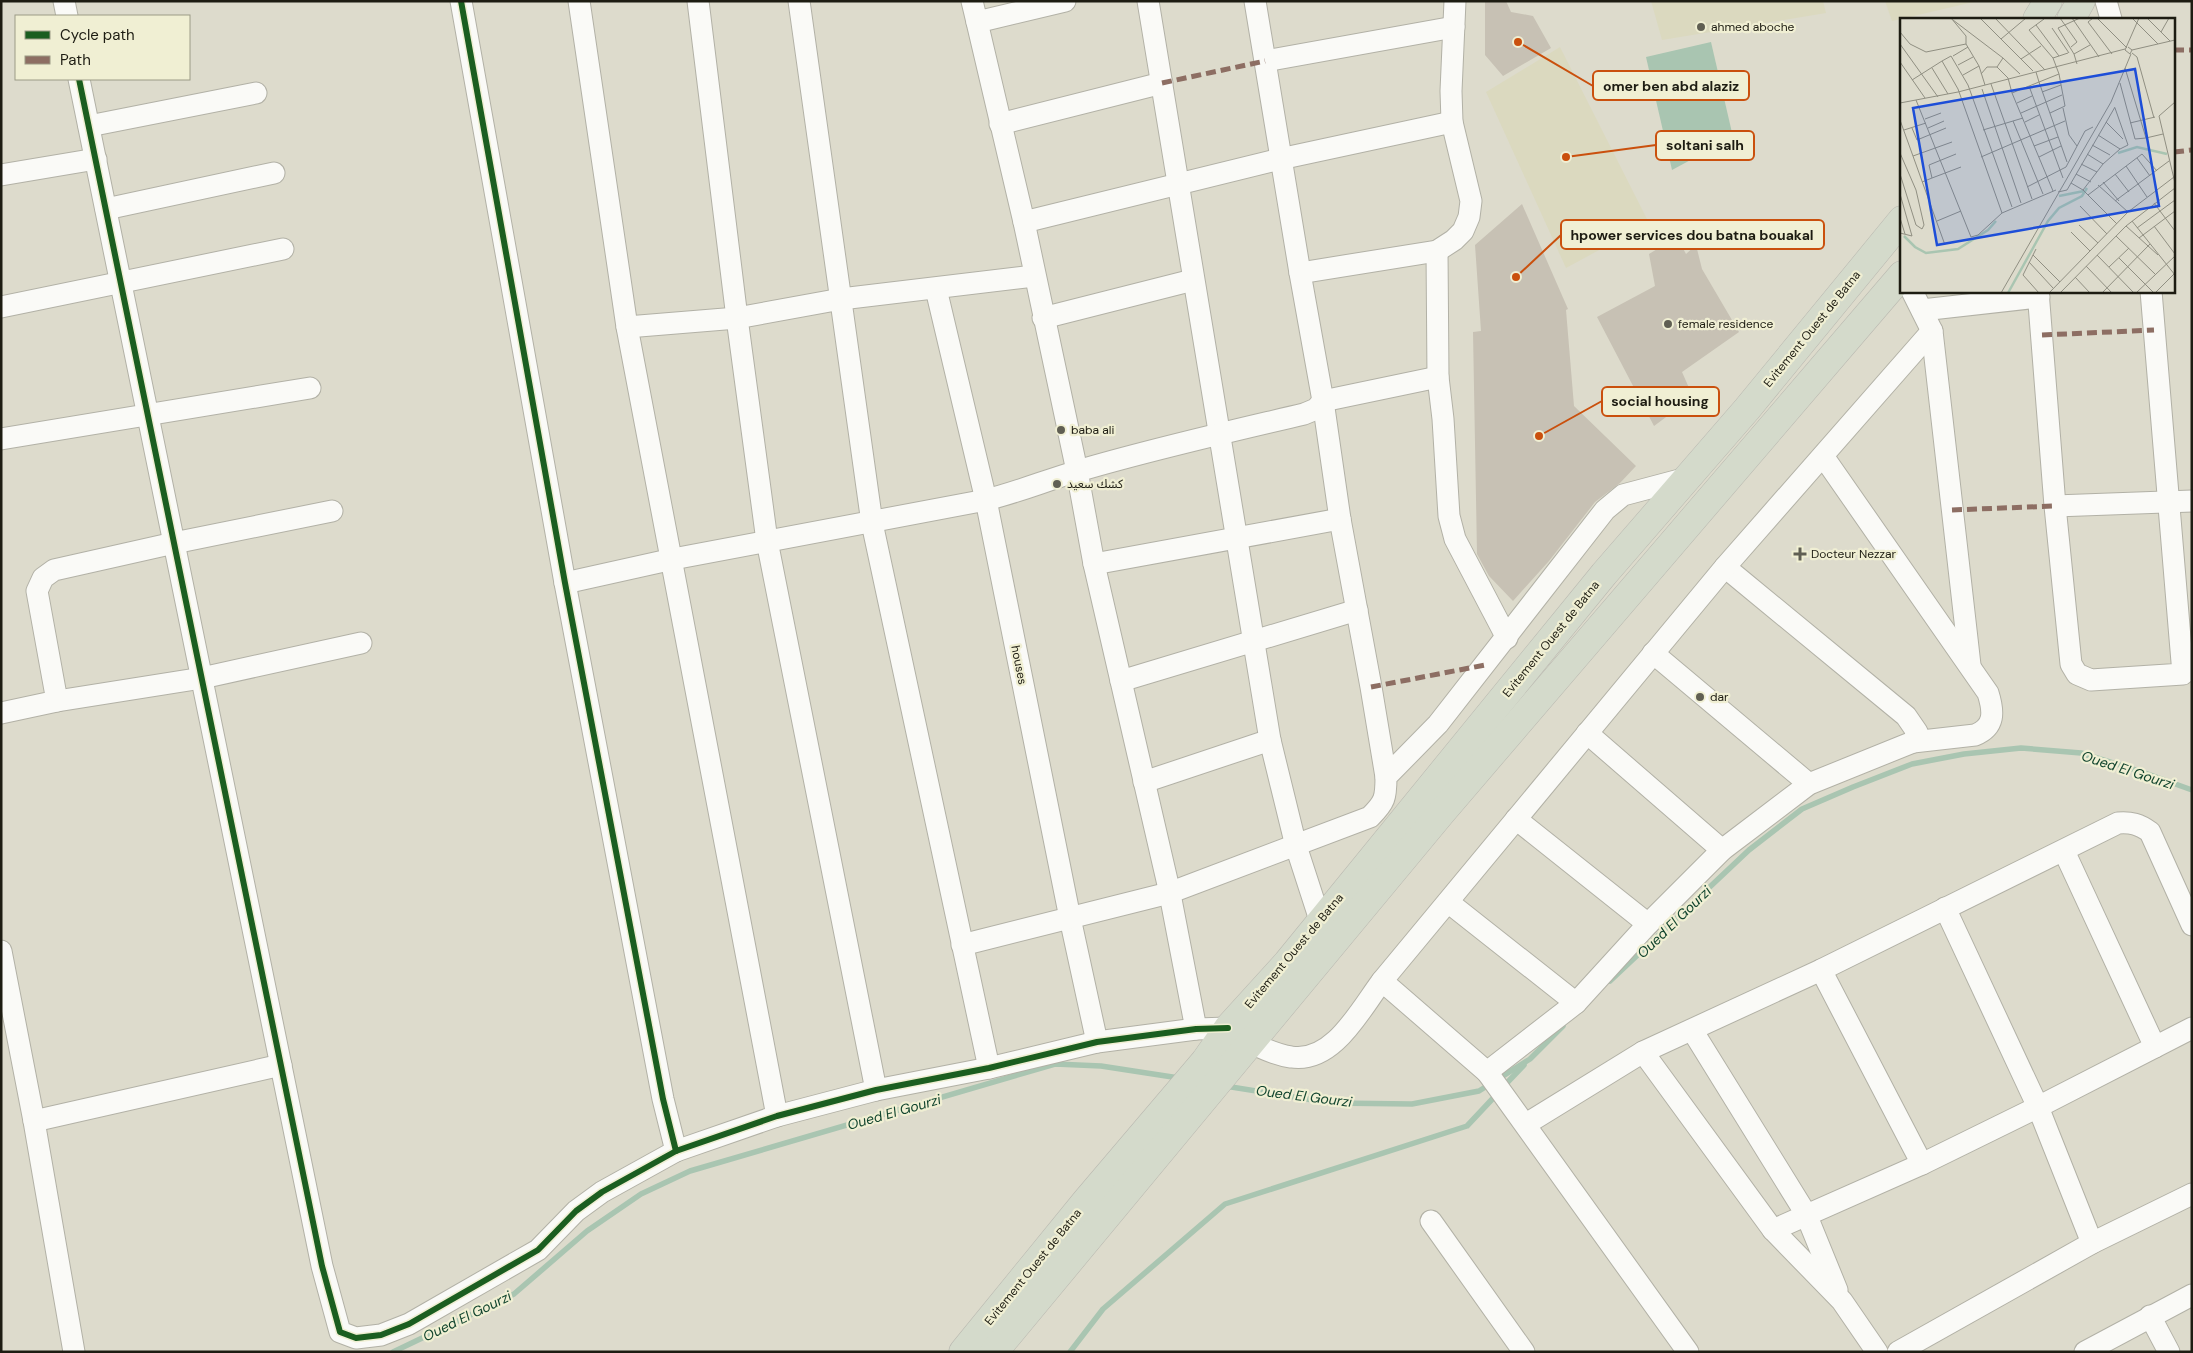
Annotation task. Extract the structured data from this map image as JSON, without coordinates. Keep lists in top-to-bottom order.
{
  "streets": {
    "highway": ["Evitement Ouest de Batna"],
    "street": ["houses"]
  },
  "water": ["Oued El Gourzi"],
  "places": {
    "other": [
      "ahmed aboche",
      "omer ben abd alaziz",
      "soltani salh",
      "hpower services dou batna bouakal",
      "female residence",
      "baba ali",
      "social housing",
      "كشك سعيد",
      "dar"
    ],
    "health": ["Docteur Nezzar"]
  },
  "legend": ["Cycle path", "Path"]
}
